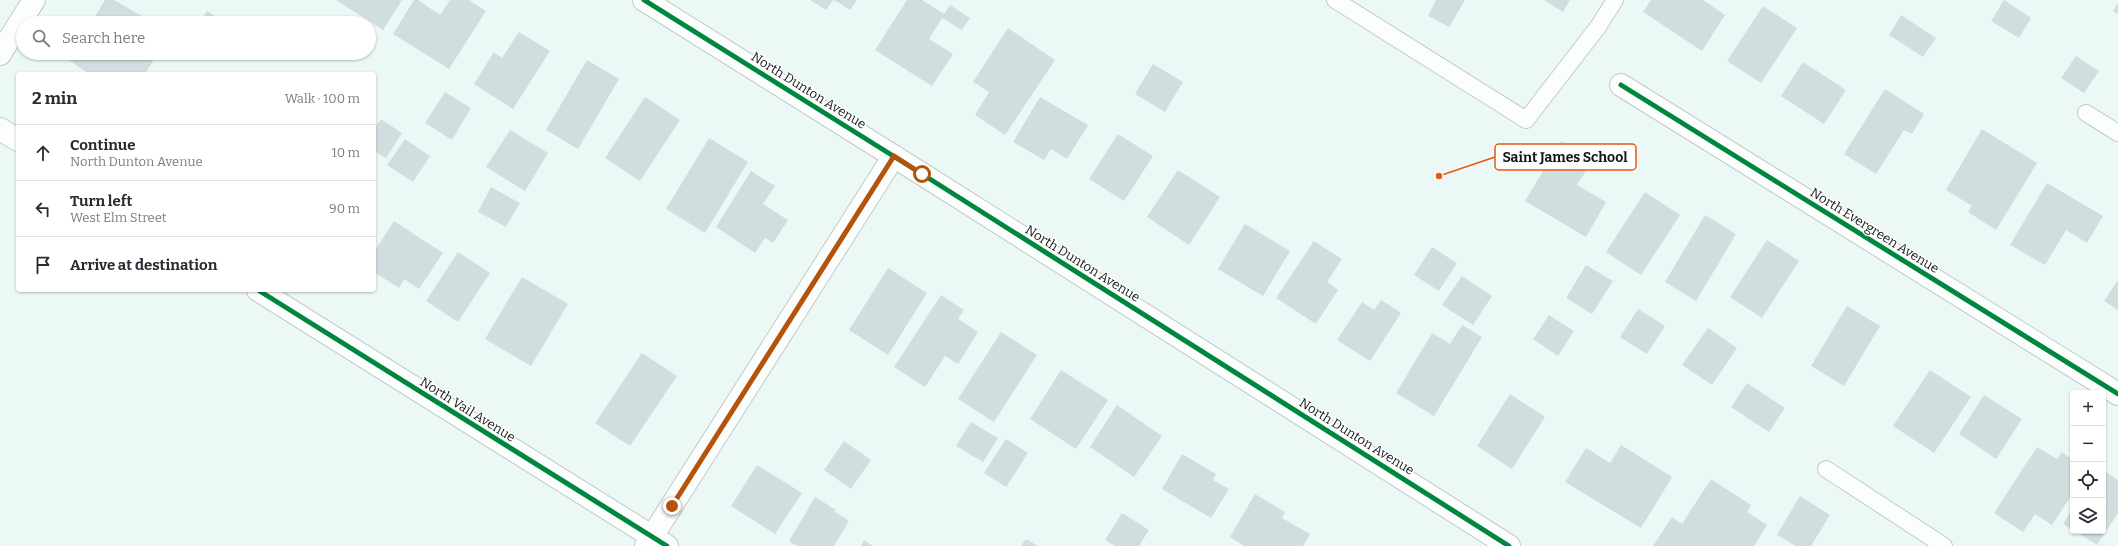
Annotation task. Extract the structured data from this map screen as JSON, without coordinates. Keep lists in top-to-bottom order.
{
  "streets": {
    "street": ["North Dunton Avenue", "North Evergreen Avenue", "North Vail Avenue"]
  },
  "places": ["Saint James School"],
  "page": {
    "search": "Search here",
    "heading": ["2 min", "Walk · 100 m"],
    "list": [
      ["Continue", "North Dunton Avenue", "10 m"],
      ["Turn left", "West Elm Street", "90 m"],
      "Arrive at destination"
    ],
    "map_buttons": ["+", "−"]
  }
}
